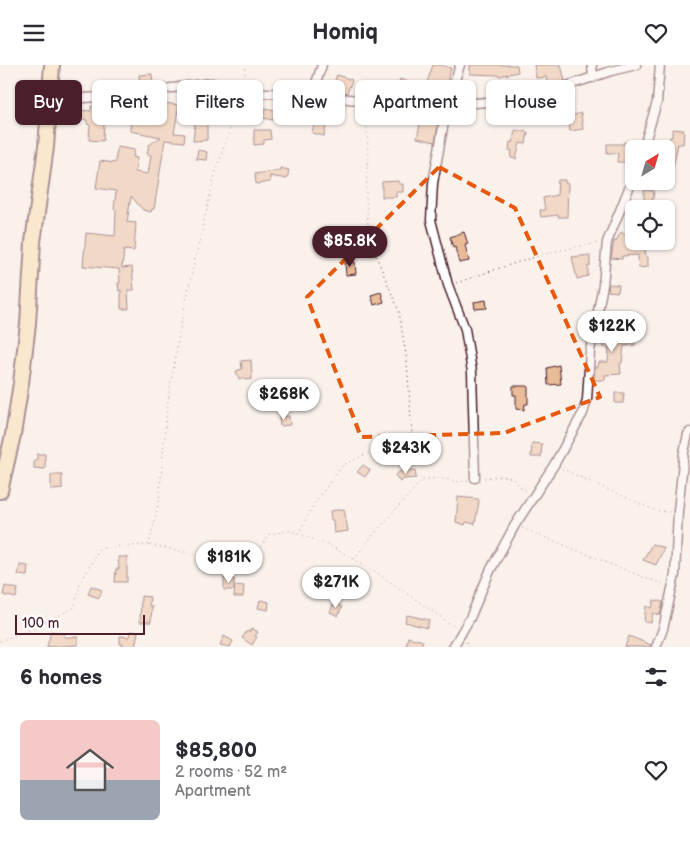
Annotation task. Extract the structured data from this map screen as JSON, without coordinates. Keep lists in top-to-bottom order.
{
  "scale_bar": "100 m",
  "north": "top right",
  "page": {
    "header": "Homiq",
    "chip": [
      "Buy",
      "Rent",
      "Filters",
      "New",
      "Apartment",
      "House"
    ],
    "price": [
      "$85.8K",
      "$122K",
      "$268K",
      "$243K",
      "$181K",
      "$271K"
    ],
    "scale": "100 m",
    "heading": "6 homes",
    "list": [
      {
        "name": "$85,800",
        "note": "2 rooms · 52 m² · Apartment"
      }
    ]
  }
}
